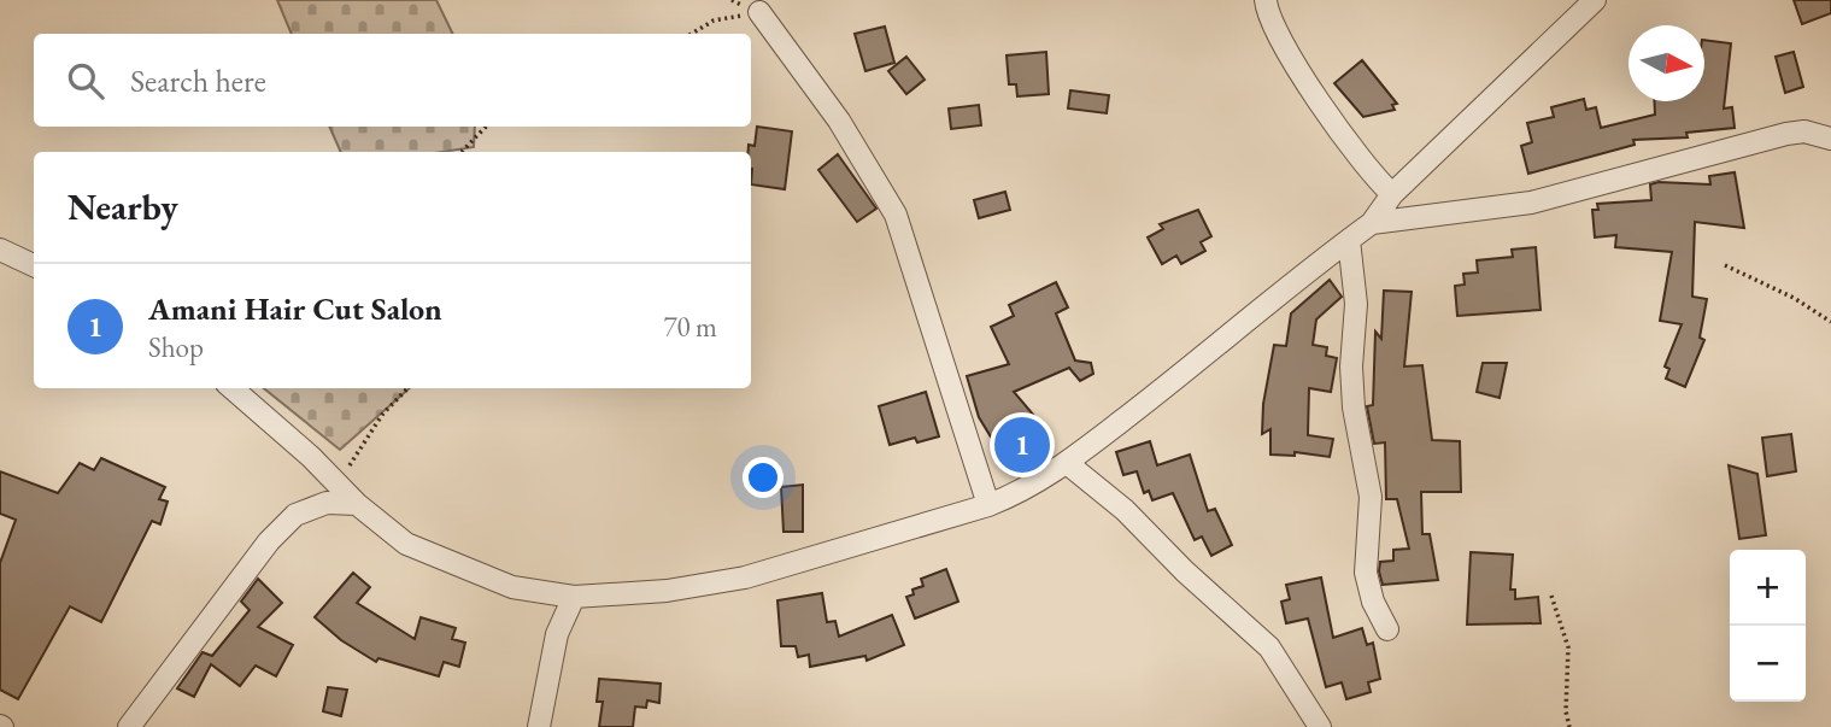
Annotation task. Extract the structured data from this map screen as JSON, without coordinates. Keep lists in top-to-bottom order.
{
  "north": "right",
  "page": {
    "search": "Search here",
    "heading": "Nearby",
    "list": [
      {
        "mark": "1",
        "name": "Amani Hair Cut Salon",
        "note": "Shop",
        "value": "70 m"
      }
    ],
    "pins": "1",
    "map_buttons": ["+", "−"]
  }
}
